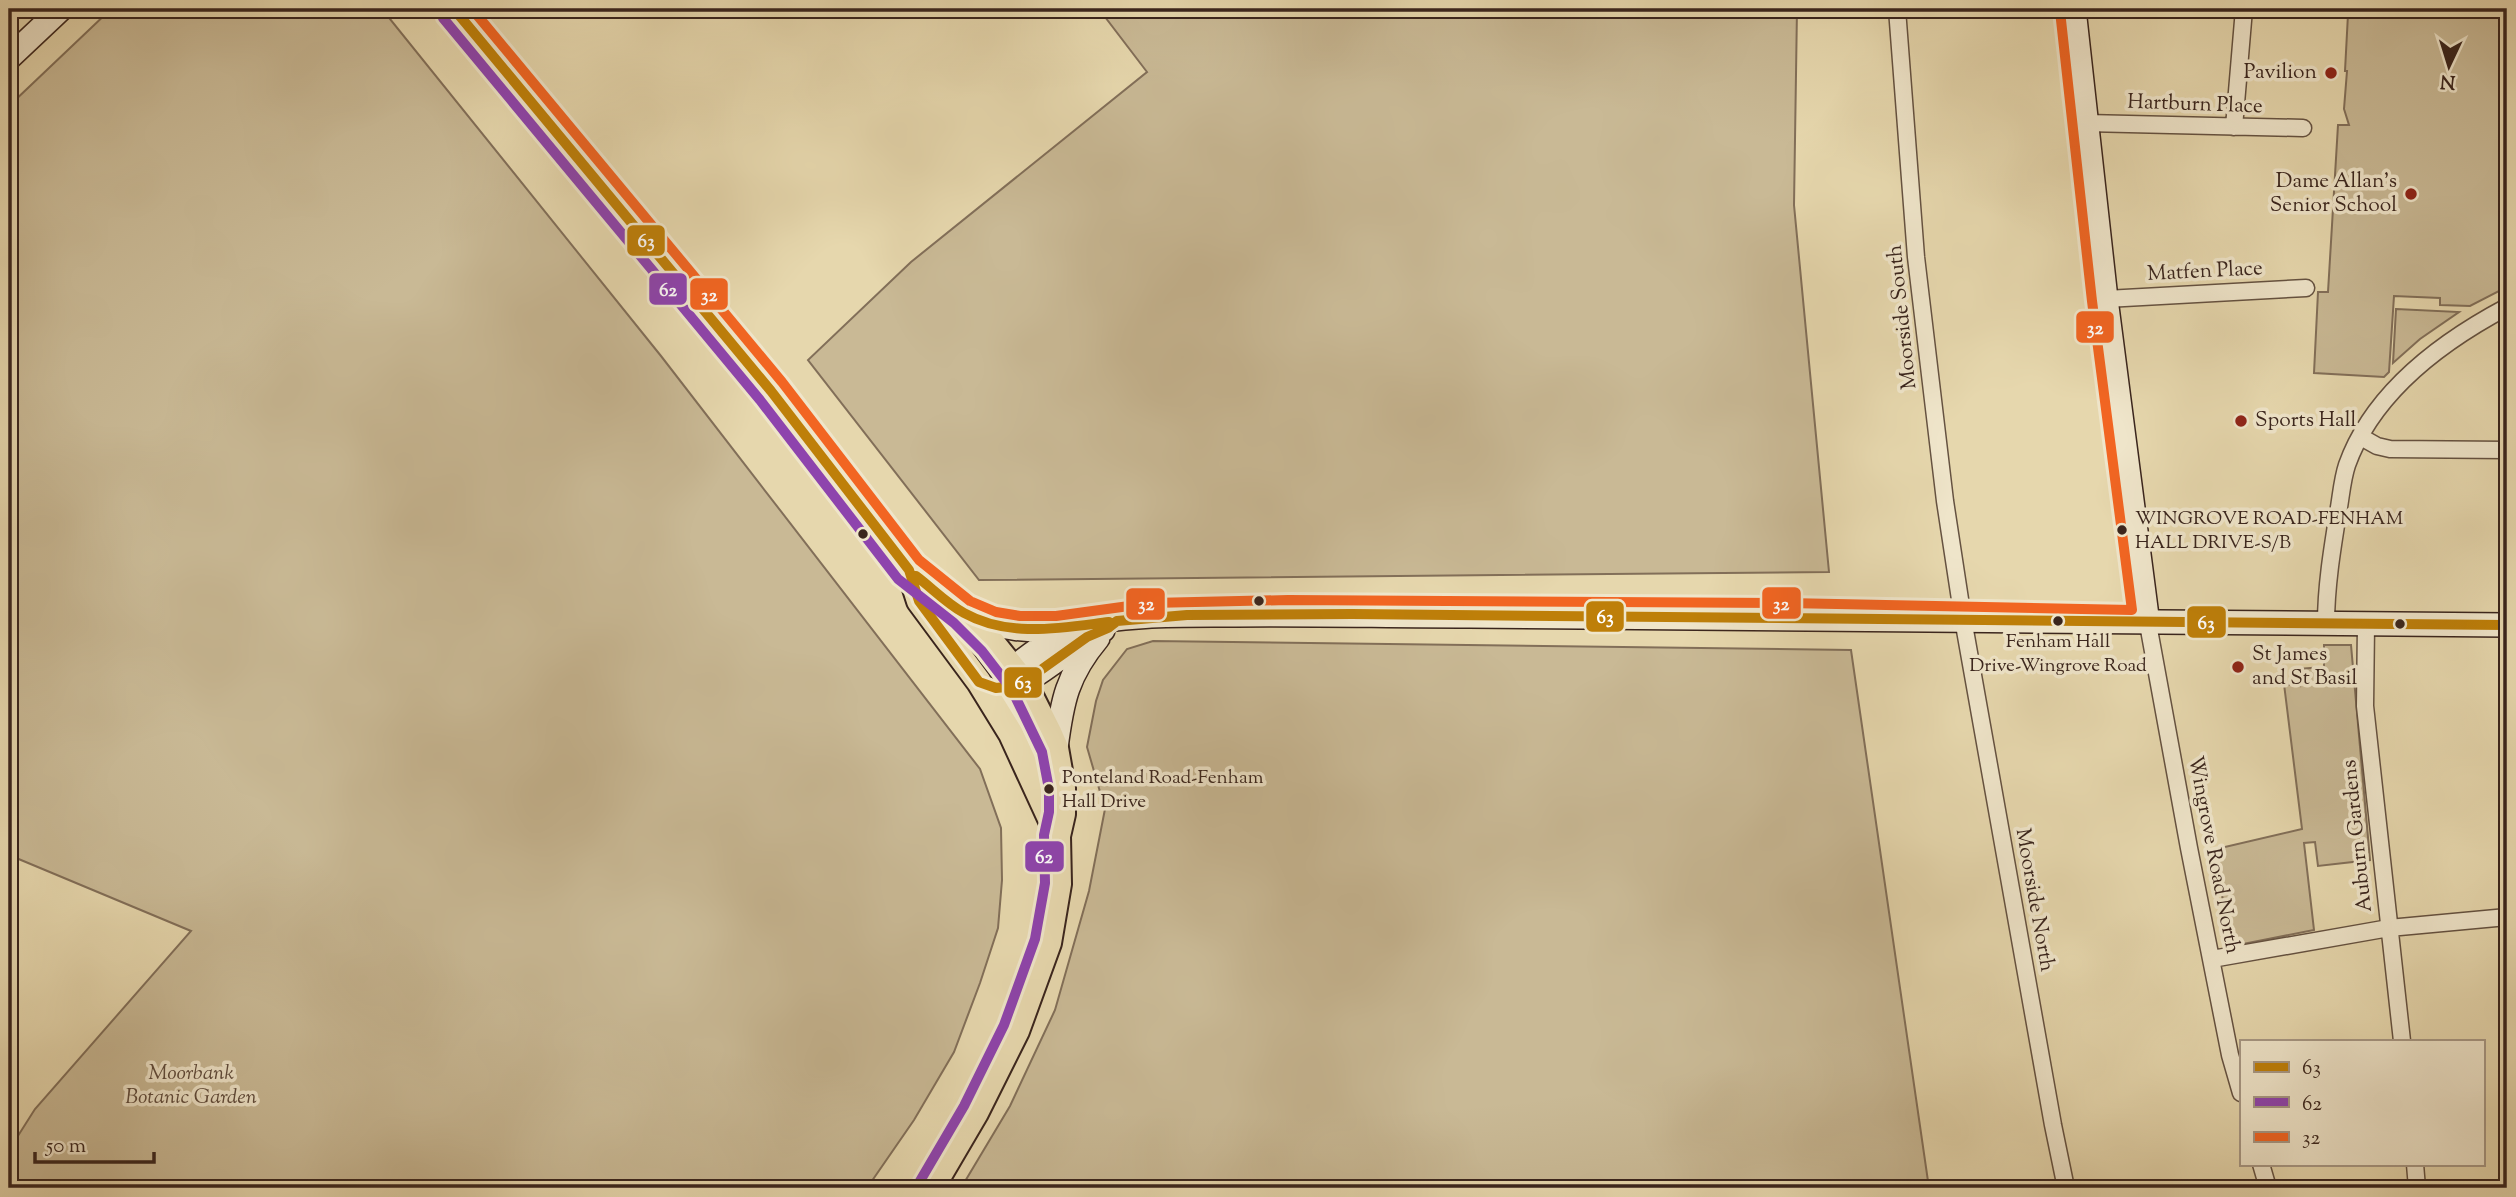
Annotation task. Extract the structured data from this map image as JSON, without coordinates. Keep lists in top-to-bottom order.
{
  "streets": {
    "street": [
      "Hartburn Place",
      "Matfen Place",
      "Moorside South",
      "Auburn Gardens",
      "Wingrove Road North",
      "Moorside North"
    ]
  },
  "crossings": [
    ["Moorside South", "Moorside North"]
  ],
  "parks": ["Moorbank Botanic Garden"],
  "places": [
    "Pavilion",
    "Dame Allan's Senior School",
    "Sports Hall",
    "WINGROVE ROAD-FENHAM HALL DRIVE-S/B",
    "Fenham Hall Drive-Wingrove Road",
    "St James and St Basil",
    "Ponteland Road-Fenham Hall Drive"
  ],
  "lines": ["transit line 63", "transit line 32", "transit line 62"],
  "legend": ["63", "62", "32"],
  "scale_bar": "50 m",
  "north": "bottom"
}
